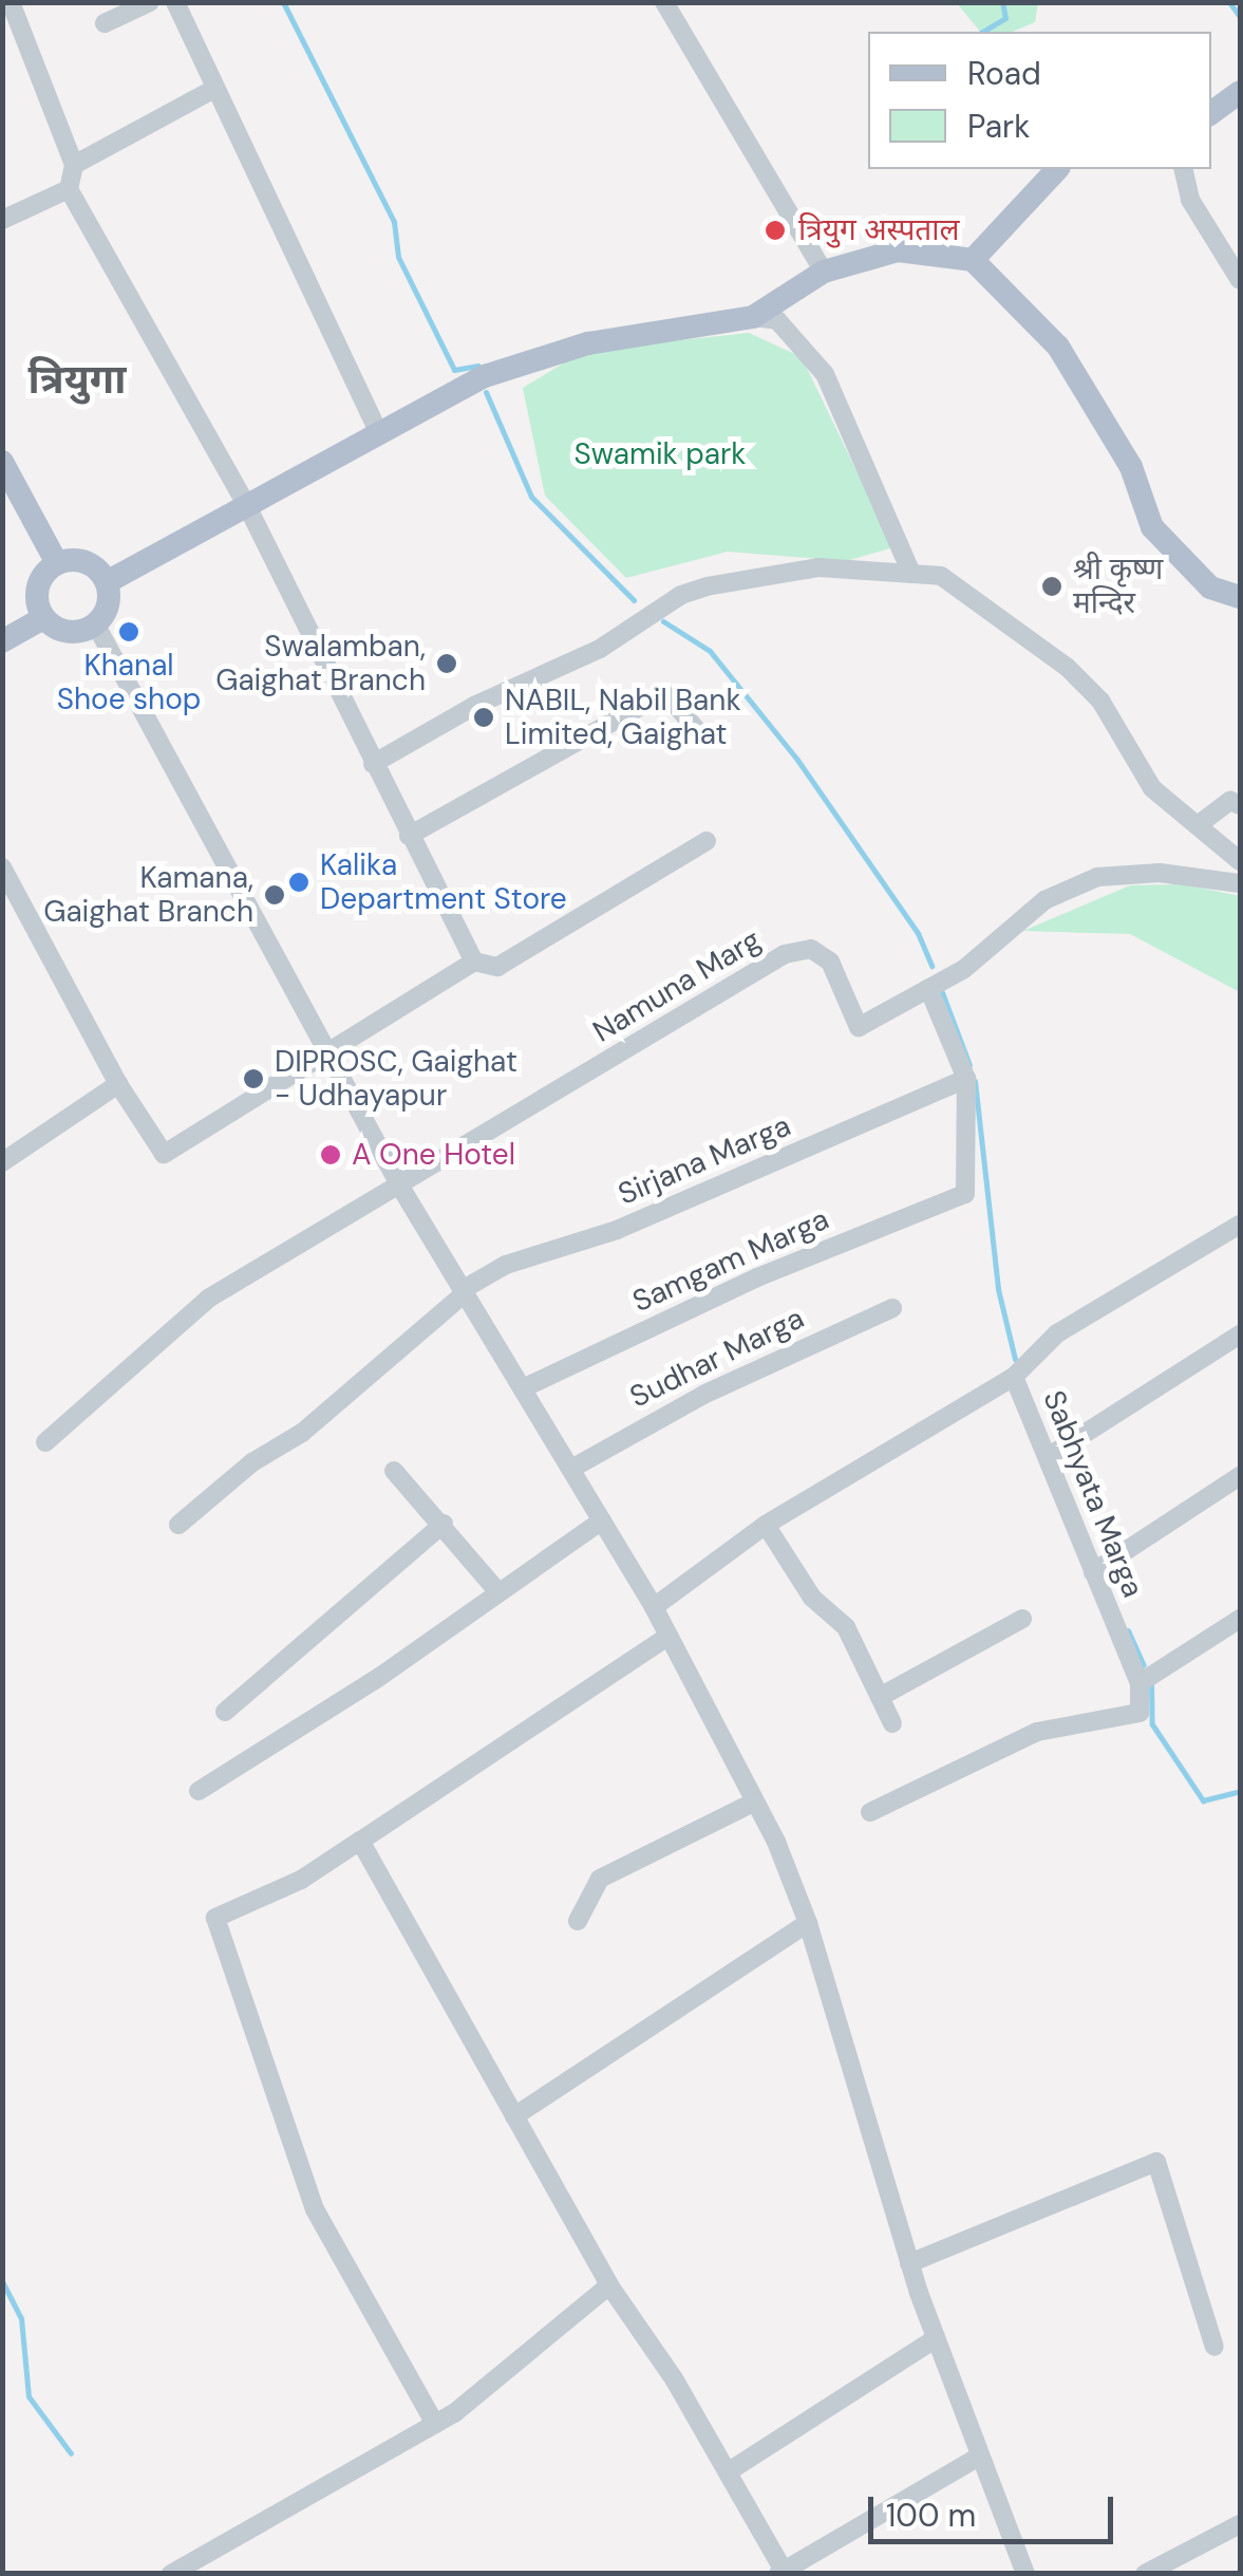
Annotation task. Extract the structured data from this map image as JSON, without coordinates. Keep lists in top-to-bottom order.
{
  "streets": {
    "street": [
      "Namuna Marg",
      "Sirjana Marga",
      "Samgam Marga",
      "Sudhar Marga",
      "Sabhyata Marga"
    ]
  },
  "crossings": [
    ["Sirjana Marga", "Samgam Marga"]
  ],
  "districts": ["त्रियुगा"],
  "parks": ["Swamik park"],
  "places": [
    "त्रियुग अस्पताल",
    "श्री कृष्ण मन्दिर",
    "Khanal Shoe shop",
    "Swalamban, Gaighat Branch",
    "NABIL, Nabil Bank Limited, Gaighat",
    "Kalika Department Store",
    "Kamana, Gaighat Branch",
    "DIPROSC, Gaighat - Udhayapur",
    "A One Hotel"
  ],
  "legend": ["Road", "Park"],
  "scale_bar": "100 m"
}
